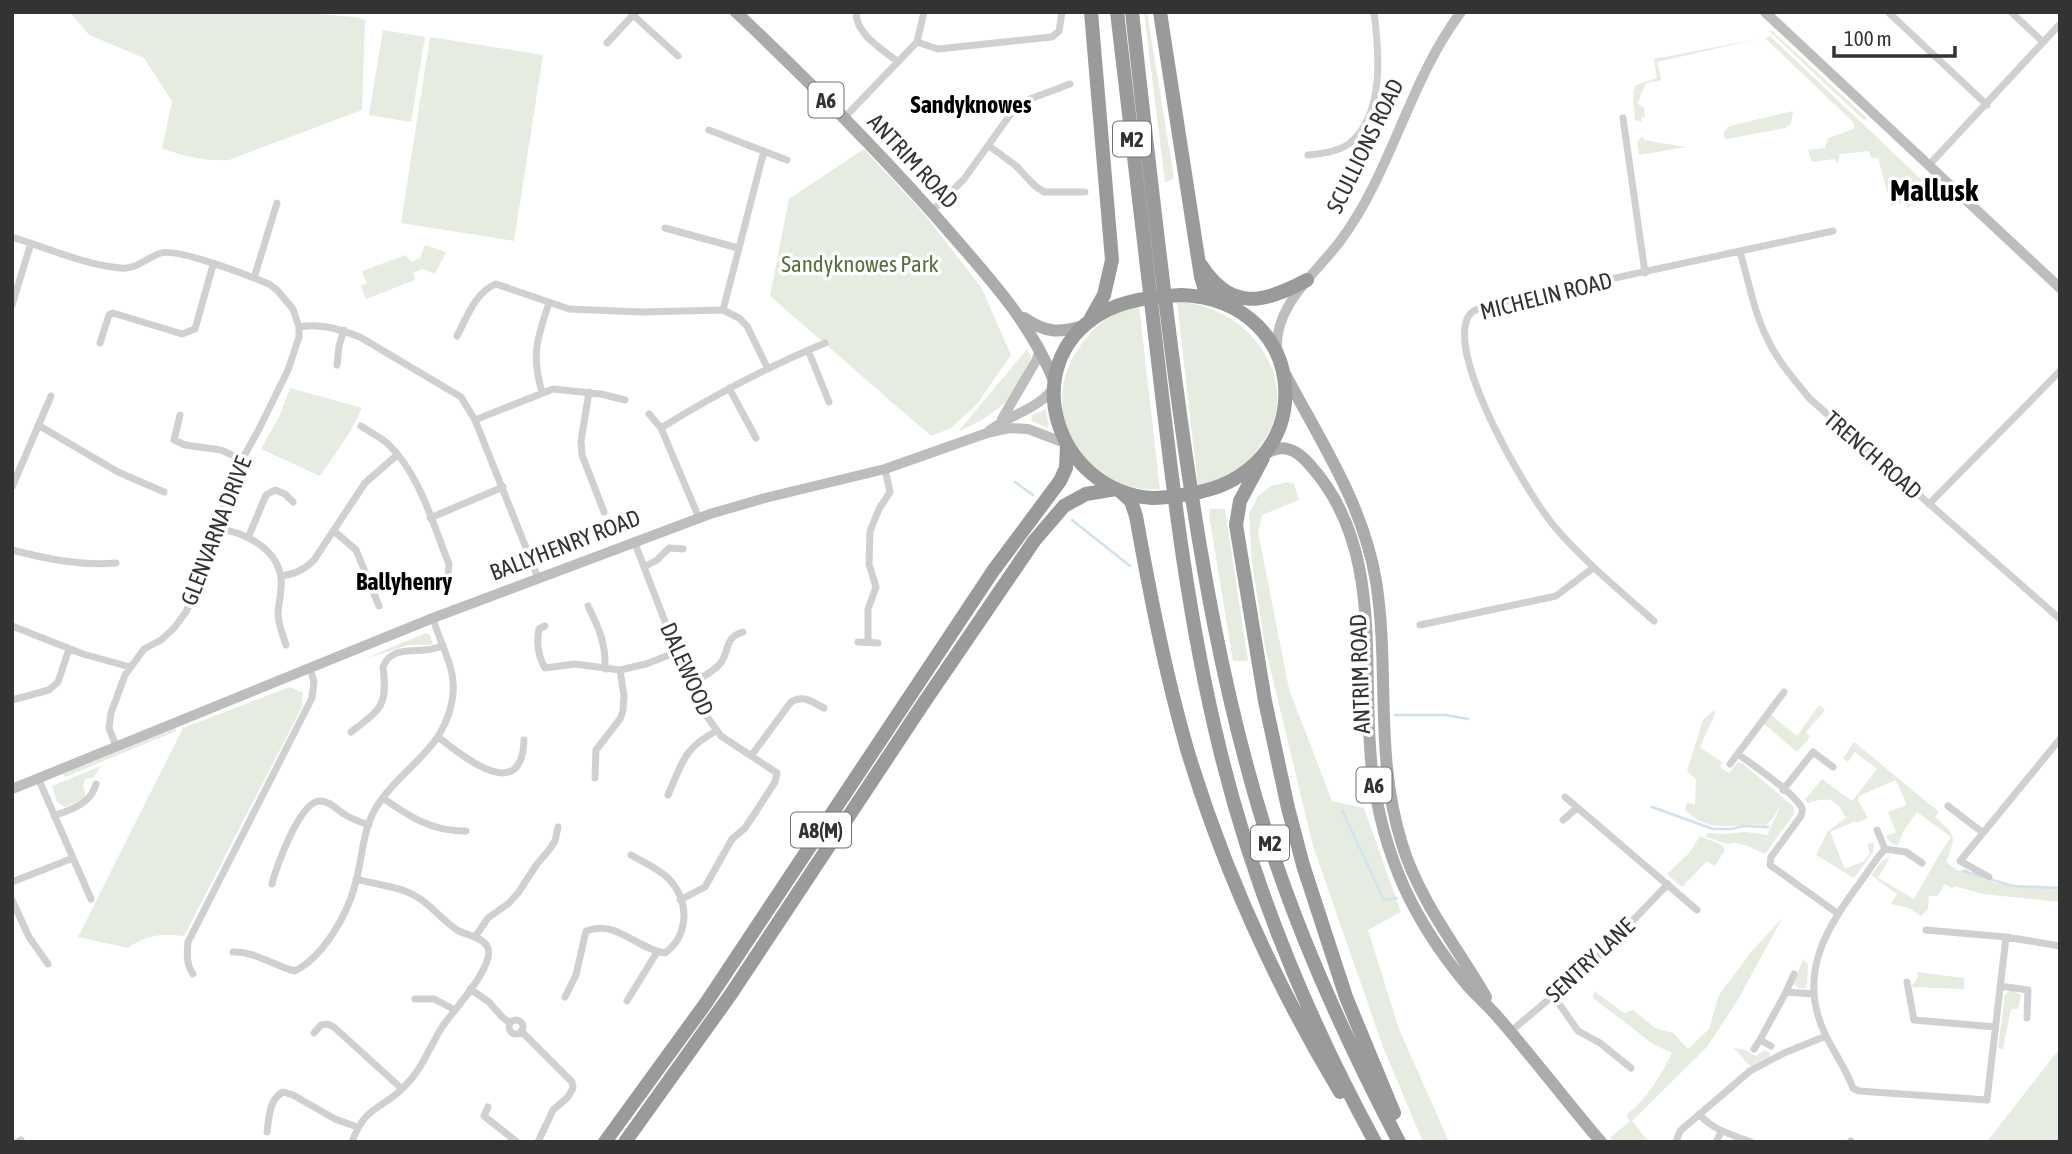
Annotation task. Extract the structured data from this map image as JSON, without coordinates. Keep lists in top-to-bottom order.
{
  "streets": {
    "highway": ["A6", "M2", "A8(M)"],
    "main road": ["SCULLIONS ROAD", "ANTRIM ROAD", "BALLYHENRY ROAD"],
    "street": [
      "MICHELIN ROAD",
      "TRENCH ROAD",
      "GLENVARNA DRIVE",
      "DALEWOOD",
      "SENTRY LANE"
    ]
  },
  "crossings": [
    ["A6", "SCULLIONS ROAD"],
    ["A6", "ANTRIM ROAD"],
    ["A6", "BALLYHENRY ROAD"],
    ["A6", "A8(M)"],
    ["SCULLIONS ROAD", "ANTRIM ROAD"],
    ["SCULLIONS ROAD", "BALLYHENRY ROAD"],
    ["SCULLIONS ROAD", "A8(M)"],
    ["ANTRIM ROAD", "BALLYHENRY ROAD"],
    ["ANTRIM ROAD", "A8(M)"],
    ["ANTRIM ROAD", "SENTRY LANE"],
    ["MICHELIN ROAD", "TRENCH ROAD"],
    ["GLENVARNA DRIVE", "BALLYHENRY ROAD"],
    ["BALLYHENRY ROAD", "DALEWOOD"],
    ["BALLYHENRY ROAD", "A8(M)"]
  ],
  "districts": ["Sandyknowes", "Mallusk", "Ballyhenry"],
  "parks": ["Sandyknowes Park"],
  "scale_bar": "100 m"
}
